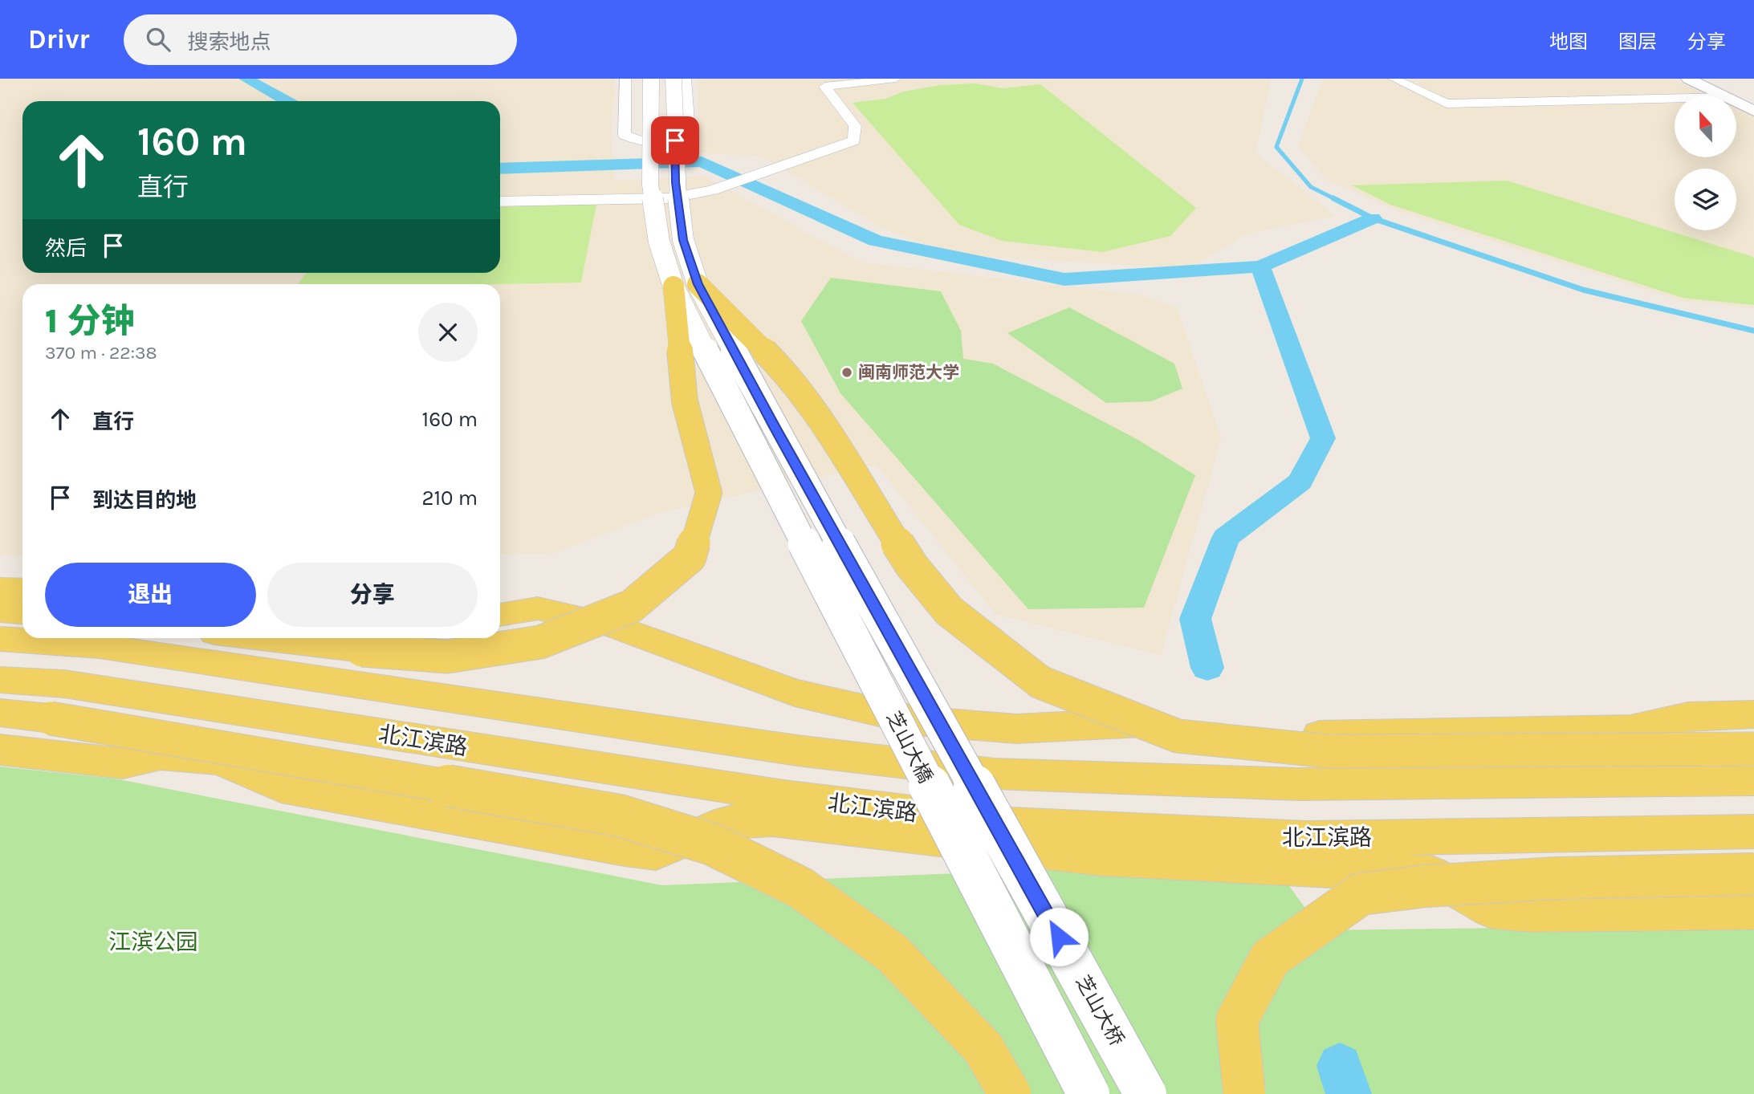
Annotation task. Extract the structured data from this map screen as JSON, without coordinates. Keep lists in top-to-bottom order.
{
  "streets": {
    "main road": ["北江滨路"],
    "street": ["芝山大橋", "芝山大桥"]
  },
  "crossings": [
    ["芝山大橋", "芝山大桥"]
  ],
  "parks": ["江滨公园"],
  "places": ["闽南师范大学"],
  "north": "top",
  "page": {
    "header": "Drivr",
    "search": "搜索地点",
    "nav": ["地图", "图层", "分享"],
    "turn": ["160 m", "直行"],
    "then": "然后",
    "heading": ["1 分钟", "370 m · 22:38"],
    "list": [
      {
        "name": "直行",
        "value": "160 m"
      },
      {
        "name": "到达目的地",
        "value": "210 m"
      }
    ],
    "buttons": ["退出", "分享"]
  }
}
